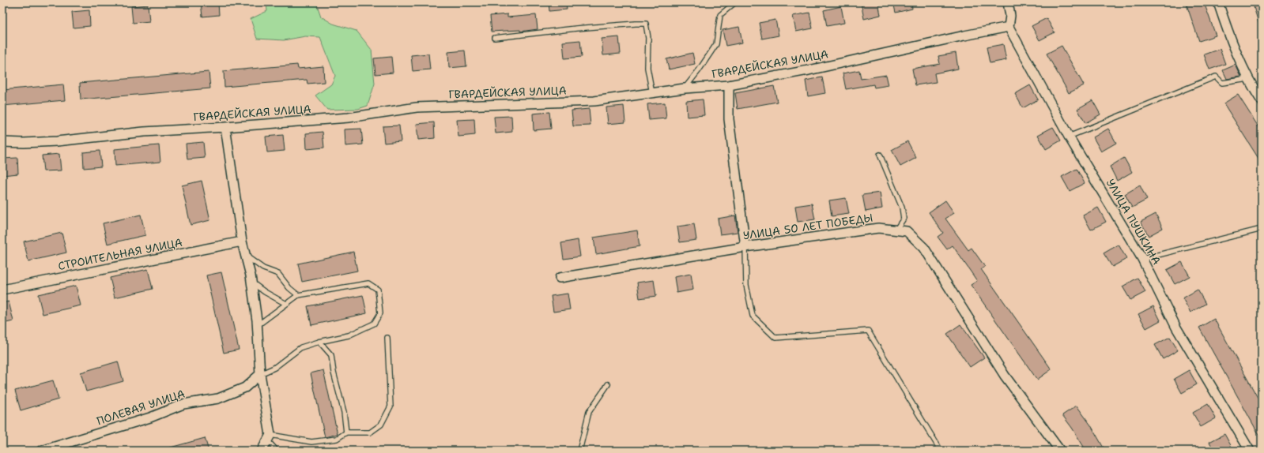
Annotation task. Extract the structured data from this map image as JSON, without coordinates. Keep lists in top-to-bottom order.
{
  "streets": {
    "street": [
      "ГВАРДЕЙСКАЯ УЛИЦА",
      "УЛИЦА ПУШКИНА",
      "УЛИЦА 50 ЛЕТ ПОБЕДЫ",
      "СТРОИТЕЛЬНАЯ УЛИЦА",
      "ПОЛЕВАЯ УЛИЦА"
    ]
  },
  "crossings": [
    ["ГВАРДЕЙСКАЯ УЛИЦА", "УЛИЦА ПУШКИНА"]
  ]
}
